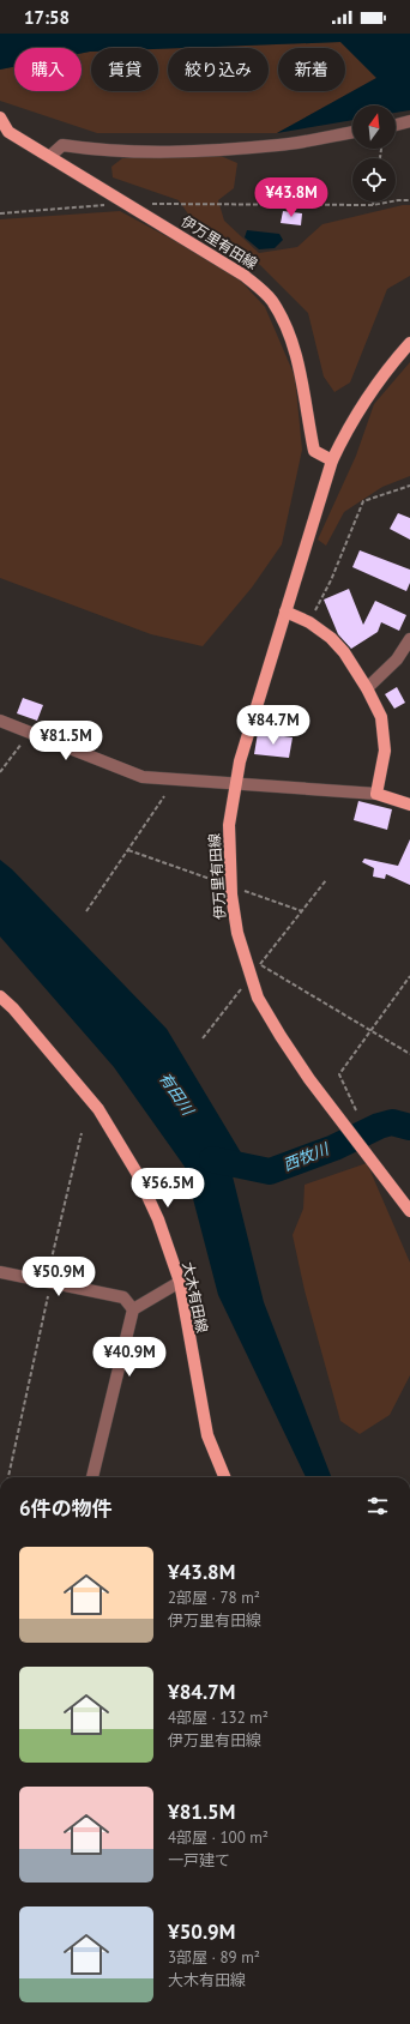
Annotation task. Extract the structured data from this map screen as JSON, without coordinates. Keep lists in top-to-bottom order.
{
  "streets": {
    "main road": ["伊万里有田線", "大木有田線"]
  },
  "water": ["有田川", "西牧川"],
  "north": "top",
  "page": {
    "status": "17:58",
    "chip": [
      "購入",
      "賃貸",
      "絞り込み",
      "新着"
    ],
    "price": [
      "¥43.8M",
      "¥84.7M",
      "¥81.5M",
      "¥56.5M",
      "¥50.9M",
      "¥40.9M"
    ],
    "heading": "6件の物件",
    "list": [
      {
        "name": "¥43.8M",
        "note": "2部屋 · 78 m² · 伊万里有田線"
      },
      {
        "name": "¥84.7M",
        "note": "4部屋 · 132 m² · 伊万里有田線"
      },
      {
        "name": "¥81.5M",
        "note": "4部屋 · 100 m² · 一戸建て"
      },
      {
        "name": "¥50.9M",
        "note": "3部屋 · 89 m² · 大木有田線"
      }
    ]
  }
}
